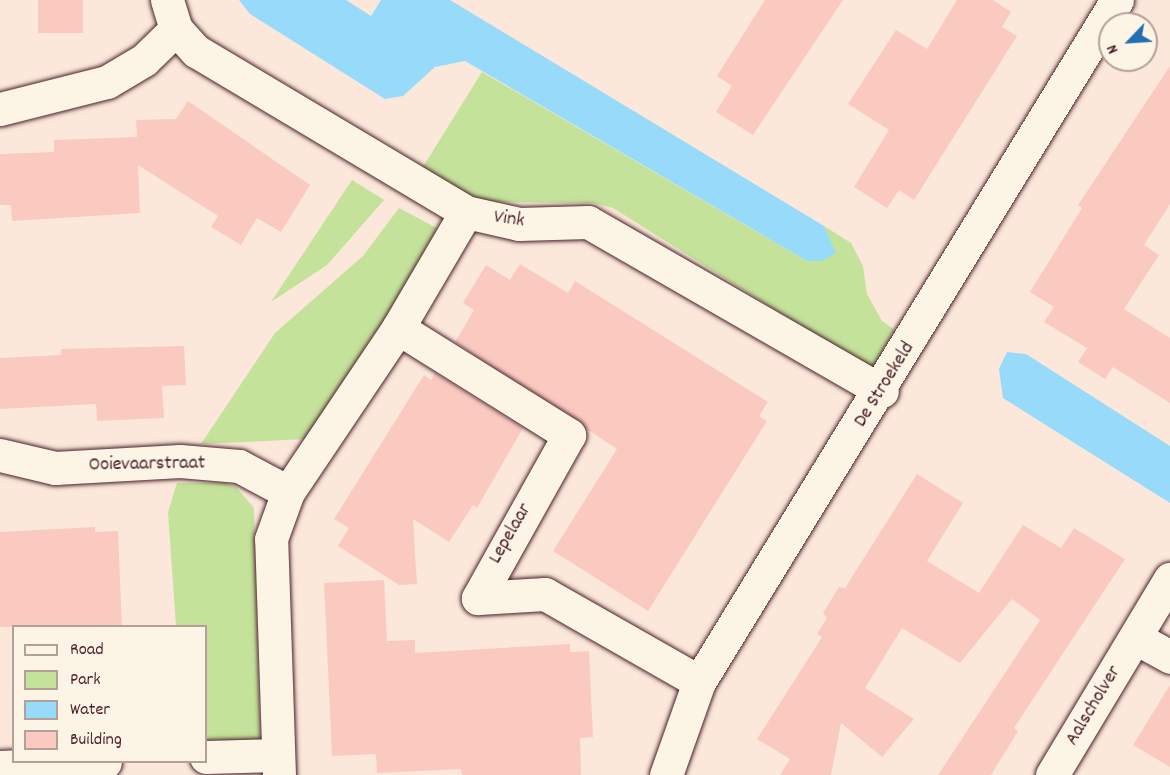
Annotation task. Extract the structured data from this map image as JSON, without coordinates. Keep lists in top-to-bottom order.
{
  "streets": {
    "street": [
      "Vink",
      "De Stroekeld",
      "Ooievaarstraat",
      "Lepelaar",
      "Aalscholver"
    ]
  },
  "crossings": [
    ["Vink", "De Stroekeld"],
    ["De Stroekeld", "Lepelaar"]
  ],
  "legend": [
    "Road",
    "Park",
    "Water",
    "Building"
  ],
  "north": "bottom left"
}
